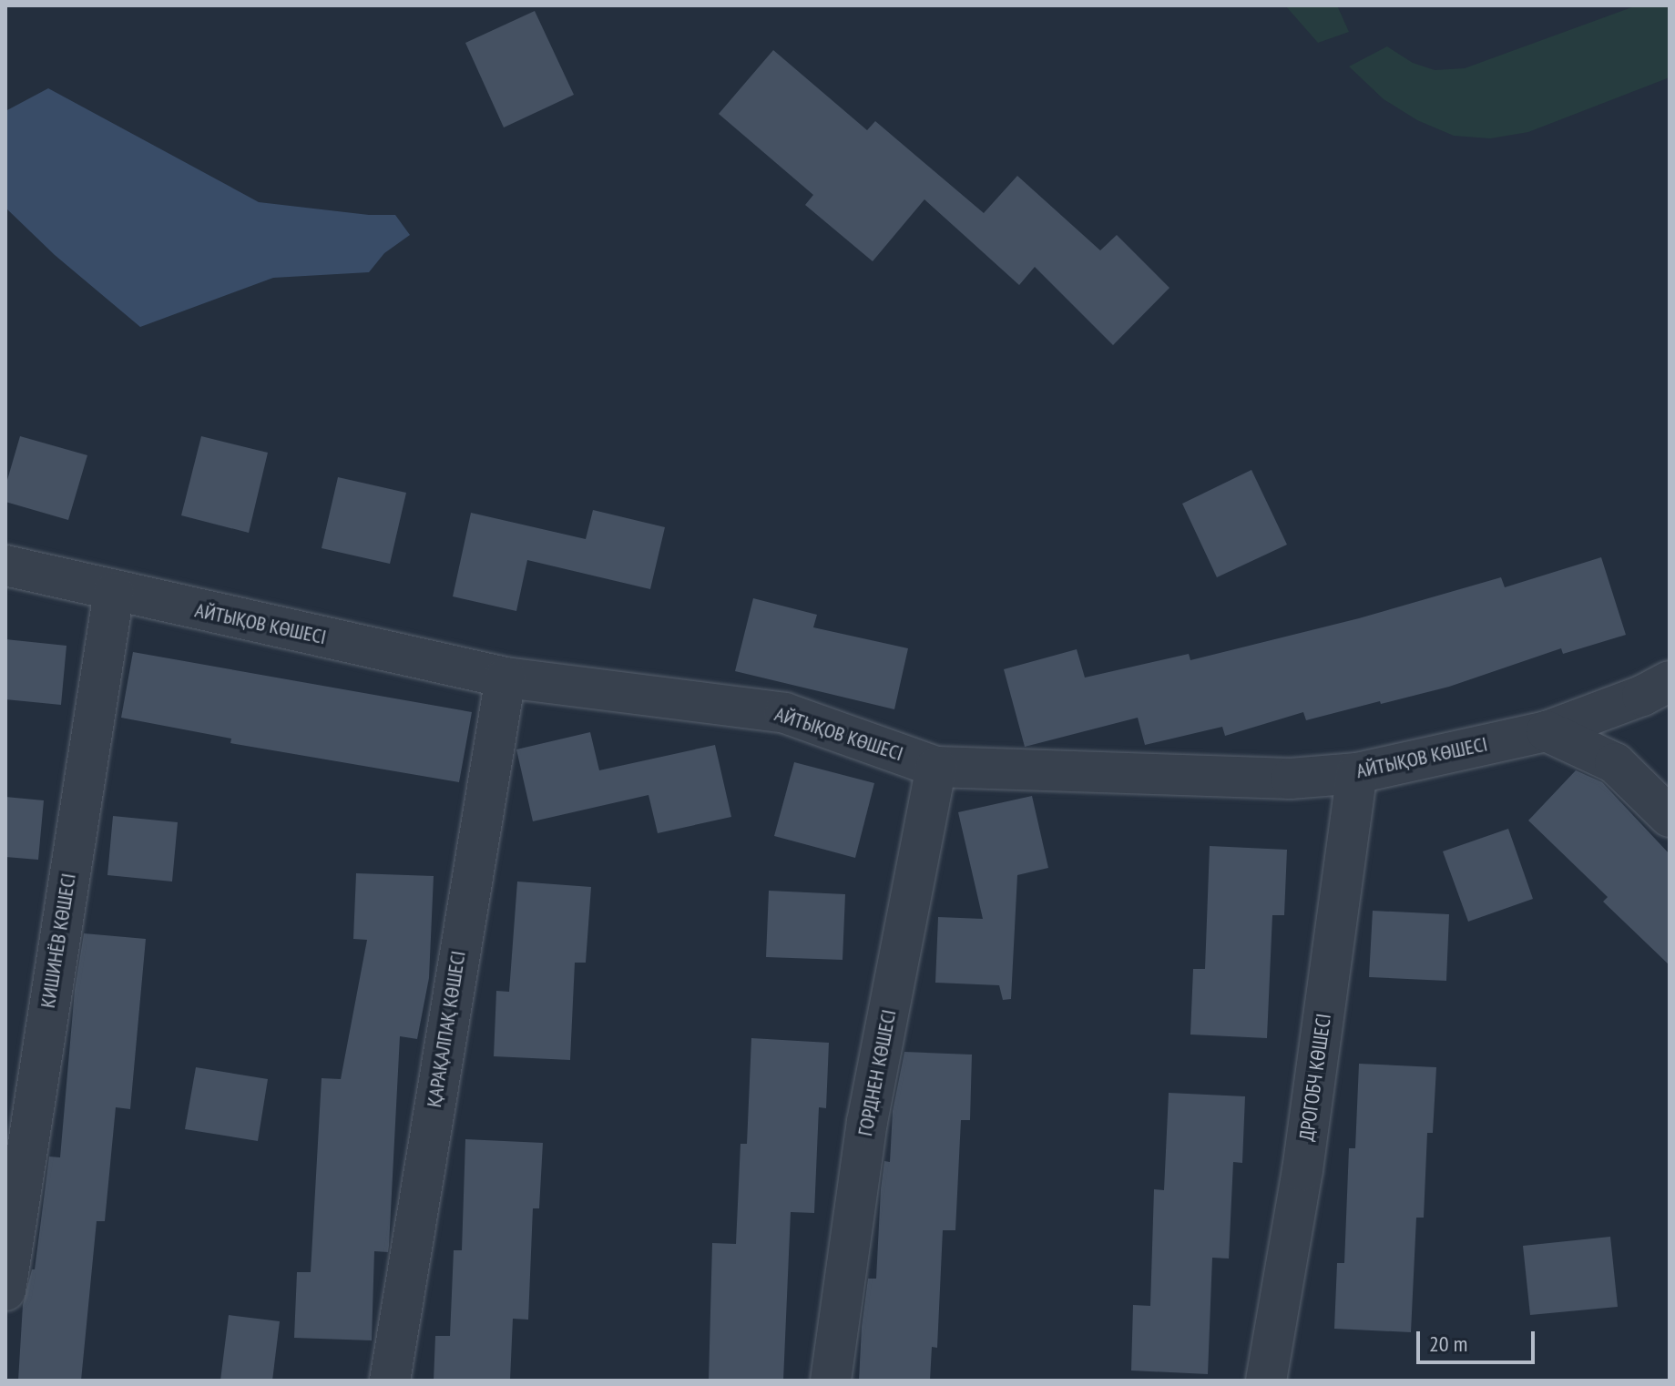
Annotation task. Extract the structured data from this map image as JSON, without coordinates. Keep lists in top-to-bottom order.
{
  "streets": {
    "street": [
      "АЙТЫҚОВ КӨШЕСІ",
      "КИШИНЁВ КӨШЕСІ",
      "ҚАРАҚАЛПАҚ КӨШЕСІ",
      "ГОРДНЕН КӨШЕСІ",
      "ДРОГОБЧ КӨШЕСІ"
    ]
  },
  "crossings": [
    ["АЙТЫҚОВ КӨШЕСІ", "КИШИНЁВ КӨШЕСІ"],
    ["АЙТЫҚОВ КӨШЕСІ", "ҚАРАҚАЛПАҚ КӨШЕСІ"],
    ["АЙТЫҚОВ КӨШЕСІ", "ГОРДНЕН КӨШЕСІ"],
    ["АЙТЫҚОВ КӨШЕСІ", "ДРОГОБЧ КӨШЕСІ"]
  ],
  "scale_bar": "20 m"
}
